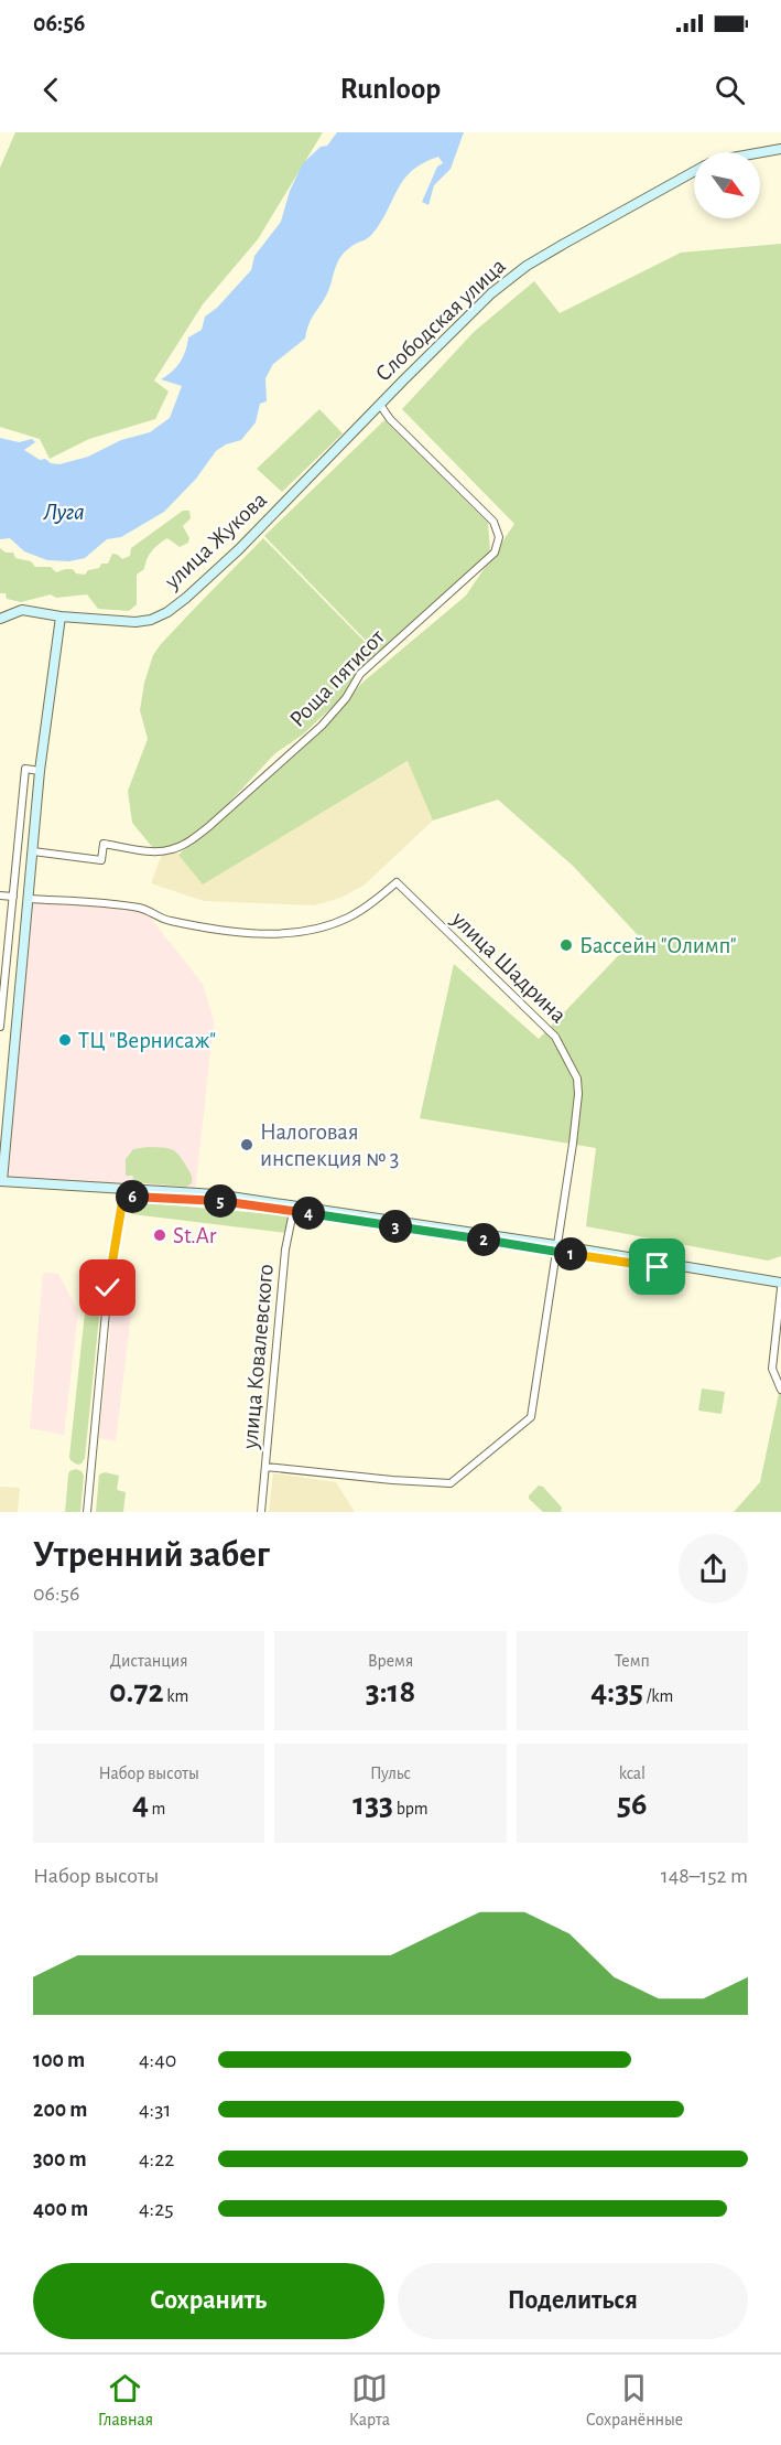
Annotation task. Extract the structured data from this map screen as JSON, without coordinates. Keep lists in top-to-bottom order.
{
  "streets": {
    "street": [
      "Слободская улица",
      "улица Жукова",
      "Роща пятисот",
      "улица Шадрина",
      "улица Ковалевского"
    ]
  },
  "crossings": [
    ["Слободская улица", "улица Жукова"],
    ["Слободская улица", "Роща пятисот"],
    ["улица Шадрина", "улица Ковалевского"]
  ],
  "water": ["Луга"],
  "places": [
    "Бассейн \"Олимп\"",
    "ТЦ \"Вернисаж\"",
    "Налоговая инспекция № 3",
    "St.Ar"
  ],
  "north": "bottom right",
  "page": {
    "status": "06:56",
    "header": "Runloop",
    "pins": [
      "6",
      "5",
      "4",
      "3",
      "2",
      "1"
    ],
    "heading": ["Утренний забег", "06:56"],
    "stats": [
      ["Дистанция", "0.72 km"],
      ["Время", "3:18"],
      ["Темп", "4:35 /km"],
      ["Набор высоты", "4 m"],
      ["Пульс", "133 bpm"],
      ["kcal", "56"]
    ],
    "chart": ["Набор высоты", "148–152 m"],
    "list": [
      {
        "name": "100 m",
        "note": "4:40"
      },
      {
        "name": "200 m",
        "note": "4:31"
      },
      {
        "name": "300 m",
        "note": "4:22"
      },
      {
        "name": "400 m",
        "note": "4:25"
      }
    ],
    "buttons": ["Сохранить", "Поделиться"],
    "tabs": ["Главная", "Карта", "Сохранённые"]
  }
}
